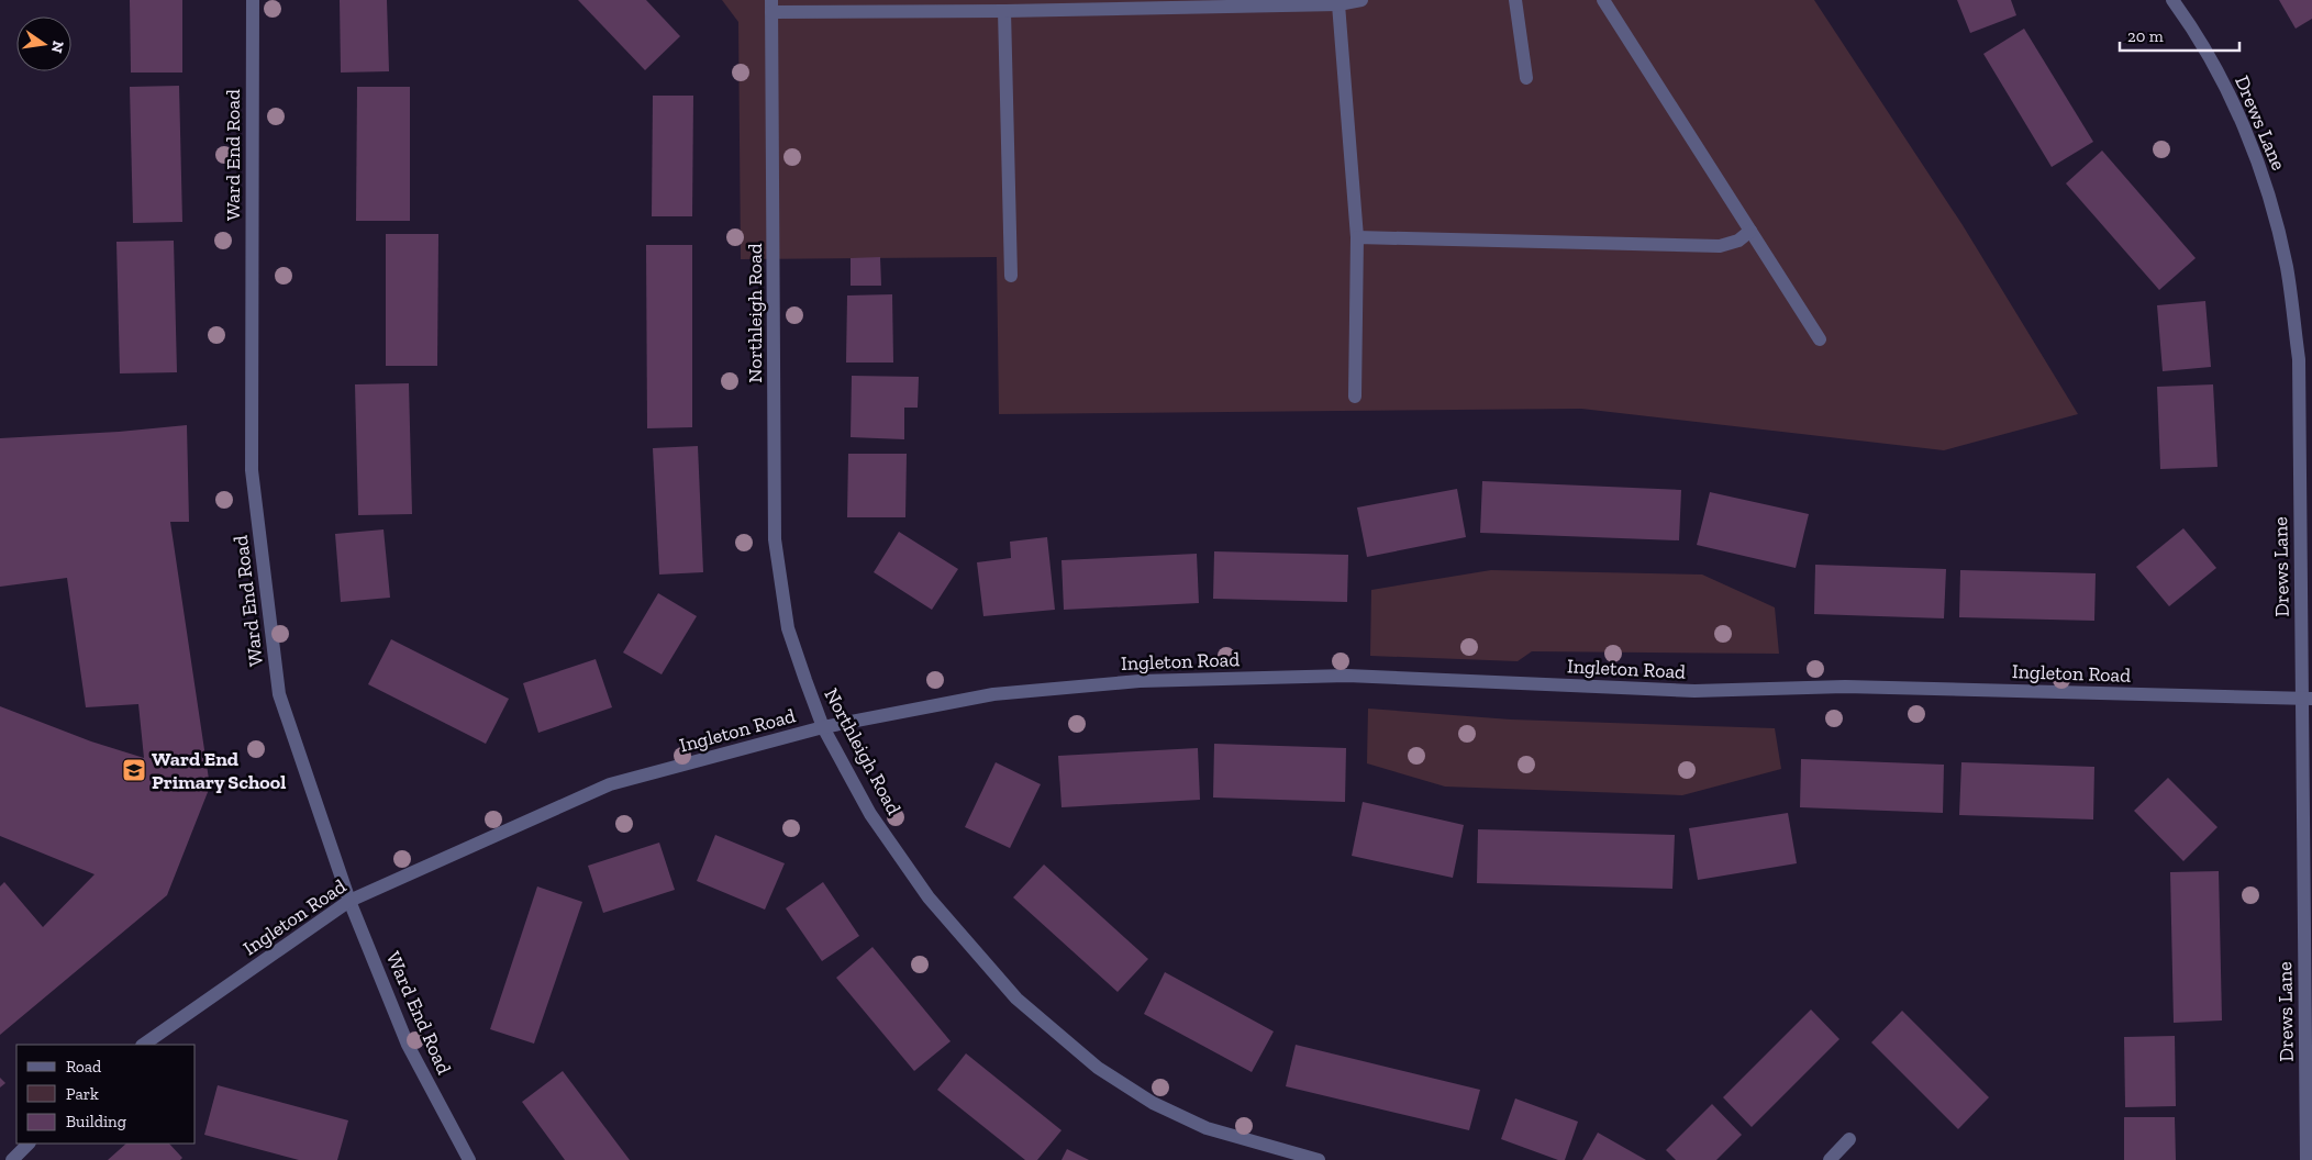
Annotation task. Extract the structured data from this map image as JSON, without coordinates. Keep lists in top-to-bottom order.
{
  "streets": {
    "street": [
      "Drews Lane",
      "Ward End Road",
      "Northleigh Road",
      "Ingleton Road"
    ]
  },
  "crossings": [
    ["Drews Lane", "Ingleton Road"],
    ["Ward End Road", "Ingleton Road"],
    ["Northleigh Road", "Ingleton Road"]
  ],
  "places": {
    "school or university": ["Ward End Primary School"]
  },
  "legend": ["Road", "Park", "Building"],
  "scale_bar": "20 m",
  "north": "right"
}
